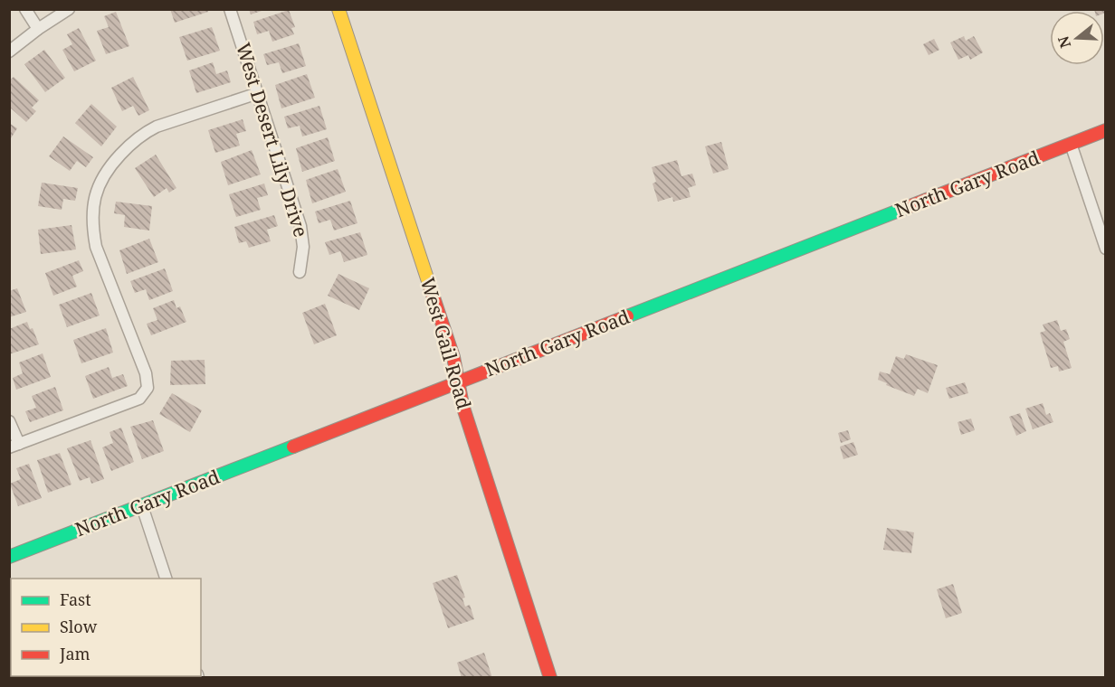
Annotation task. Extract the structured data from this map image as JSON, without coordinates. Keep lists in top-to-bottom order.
{
  "streets": {
    "street": ["West Desert Lily Drive", "North Gary Road", "West Gail Road"]
  },
  "crossings": [
    ["North Gary Road", "West Gail Road"]
  ],
  "legend": ["Fast", "Slow", "Jam"],
  "north": "left"
}
